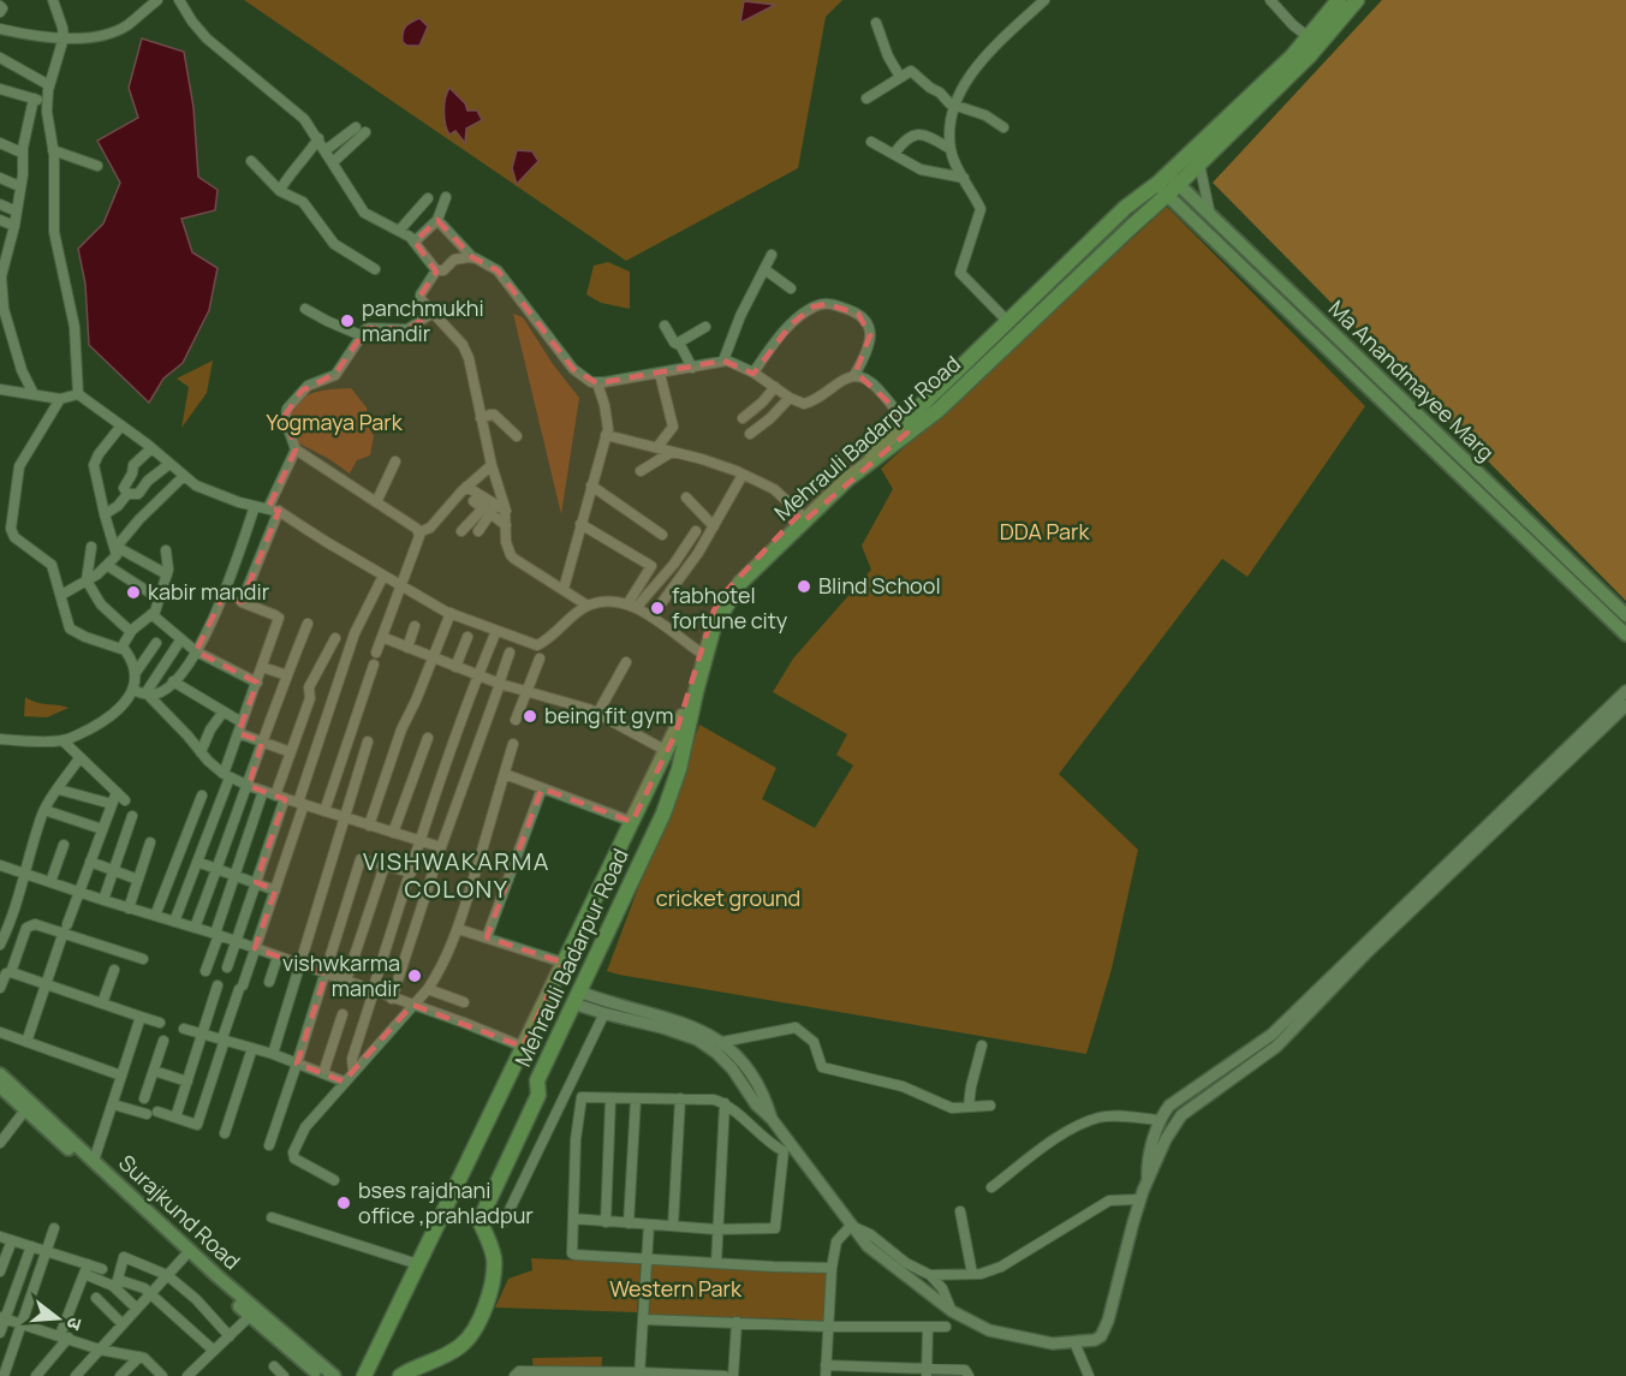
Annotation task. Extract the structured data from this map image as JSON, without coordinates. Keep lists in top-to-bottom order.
{
  "streets": {
    "main road": ["Ma Anandmayee Marg", "Mehrauli Badarpur Road", "Surajkund Road"]
  },
  "crossings": [
    ["Ma Anandmayee Marg", "Mehrauli Badarpur Road"]
  ],
  "districts": ["VISHWAKARMA COLONY"],
  "parks": [
    "Yogmaya Park",
    "DDA Park",
    "cricket ground",
    "Western Park"
  ],
  "places": [
    "panchmukhi mandir",
    "Blind School",
    "kabir mandir",
    "fabhotel fortune city",
    "being fit gym",
    "vishwkarma mandir",
    "bses rajdhani office ,prahladpur"
  ],
  "north": "right"
}
